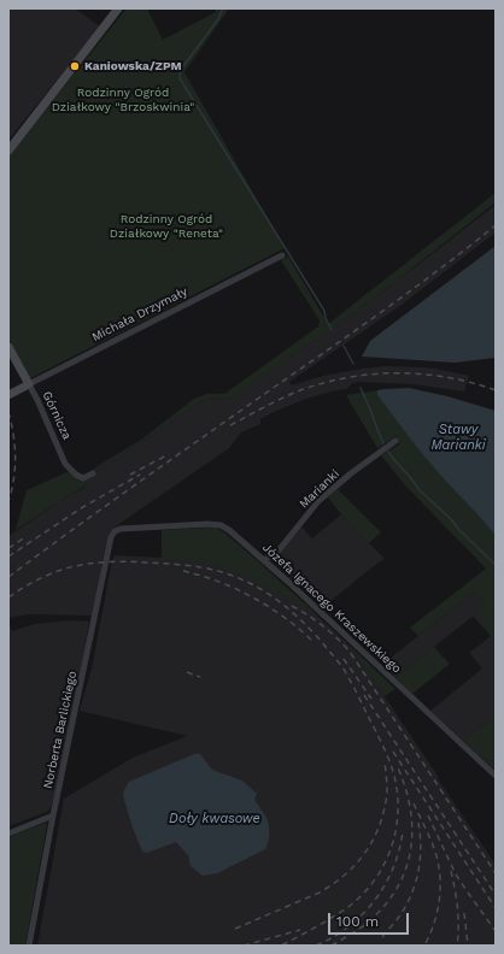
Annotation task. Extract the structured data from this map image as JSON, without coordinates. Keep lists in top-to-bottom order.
{
  "streets": {
    "street": [
      "Michała Drzymały",
      "Górnicza",
      "Marianki",
      "Józefa Ignacego Kraszewskiego",
      "Norberta Barlickiego"
    ]
  },
  "crossings": [
    ["Michała Drzymały", "Górnicza"],
    ["Marianki", "Józefa Ignacego Kraszewskiego"],
    ["Józefa Ignacego Kraszewskiego", "Norberta Barlickiego"]
  ],
  "water": ["Stawy Marianki", "Doły kwasowe"],
  "parks": ["Rodzinny Ogród Działkowy \"Brzoskwinia\"", "Rodzinny Ogród Działkowy \"Reneta\""],
  "places": ["Kaniowska/ZPM"],
  "scale_bar": "100 m"
}
